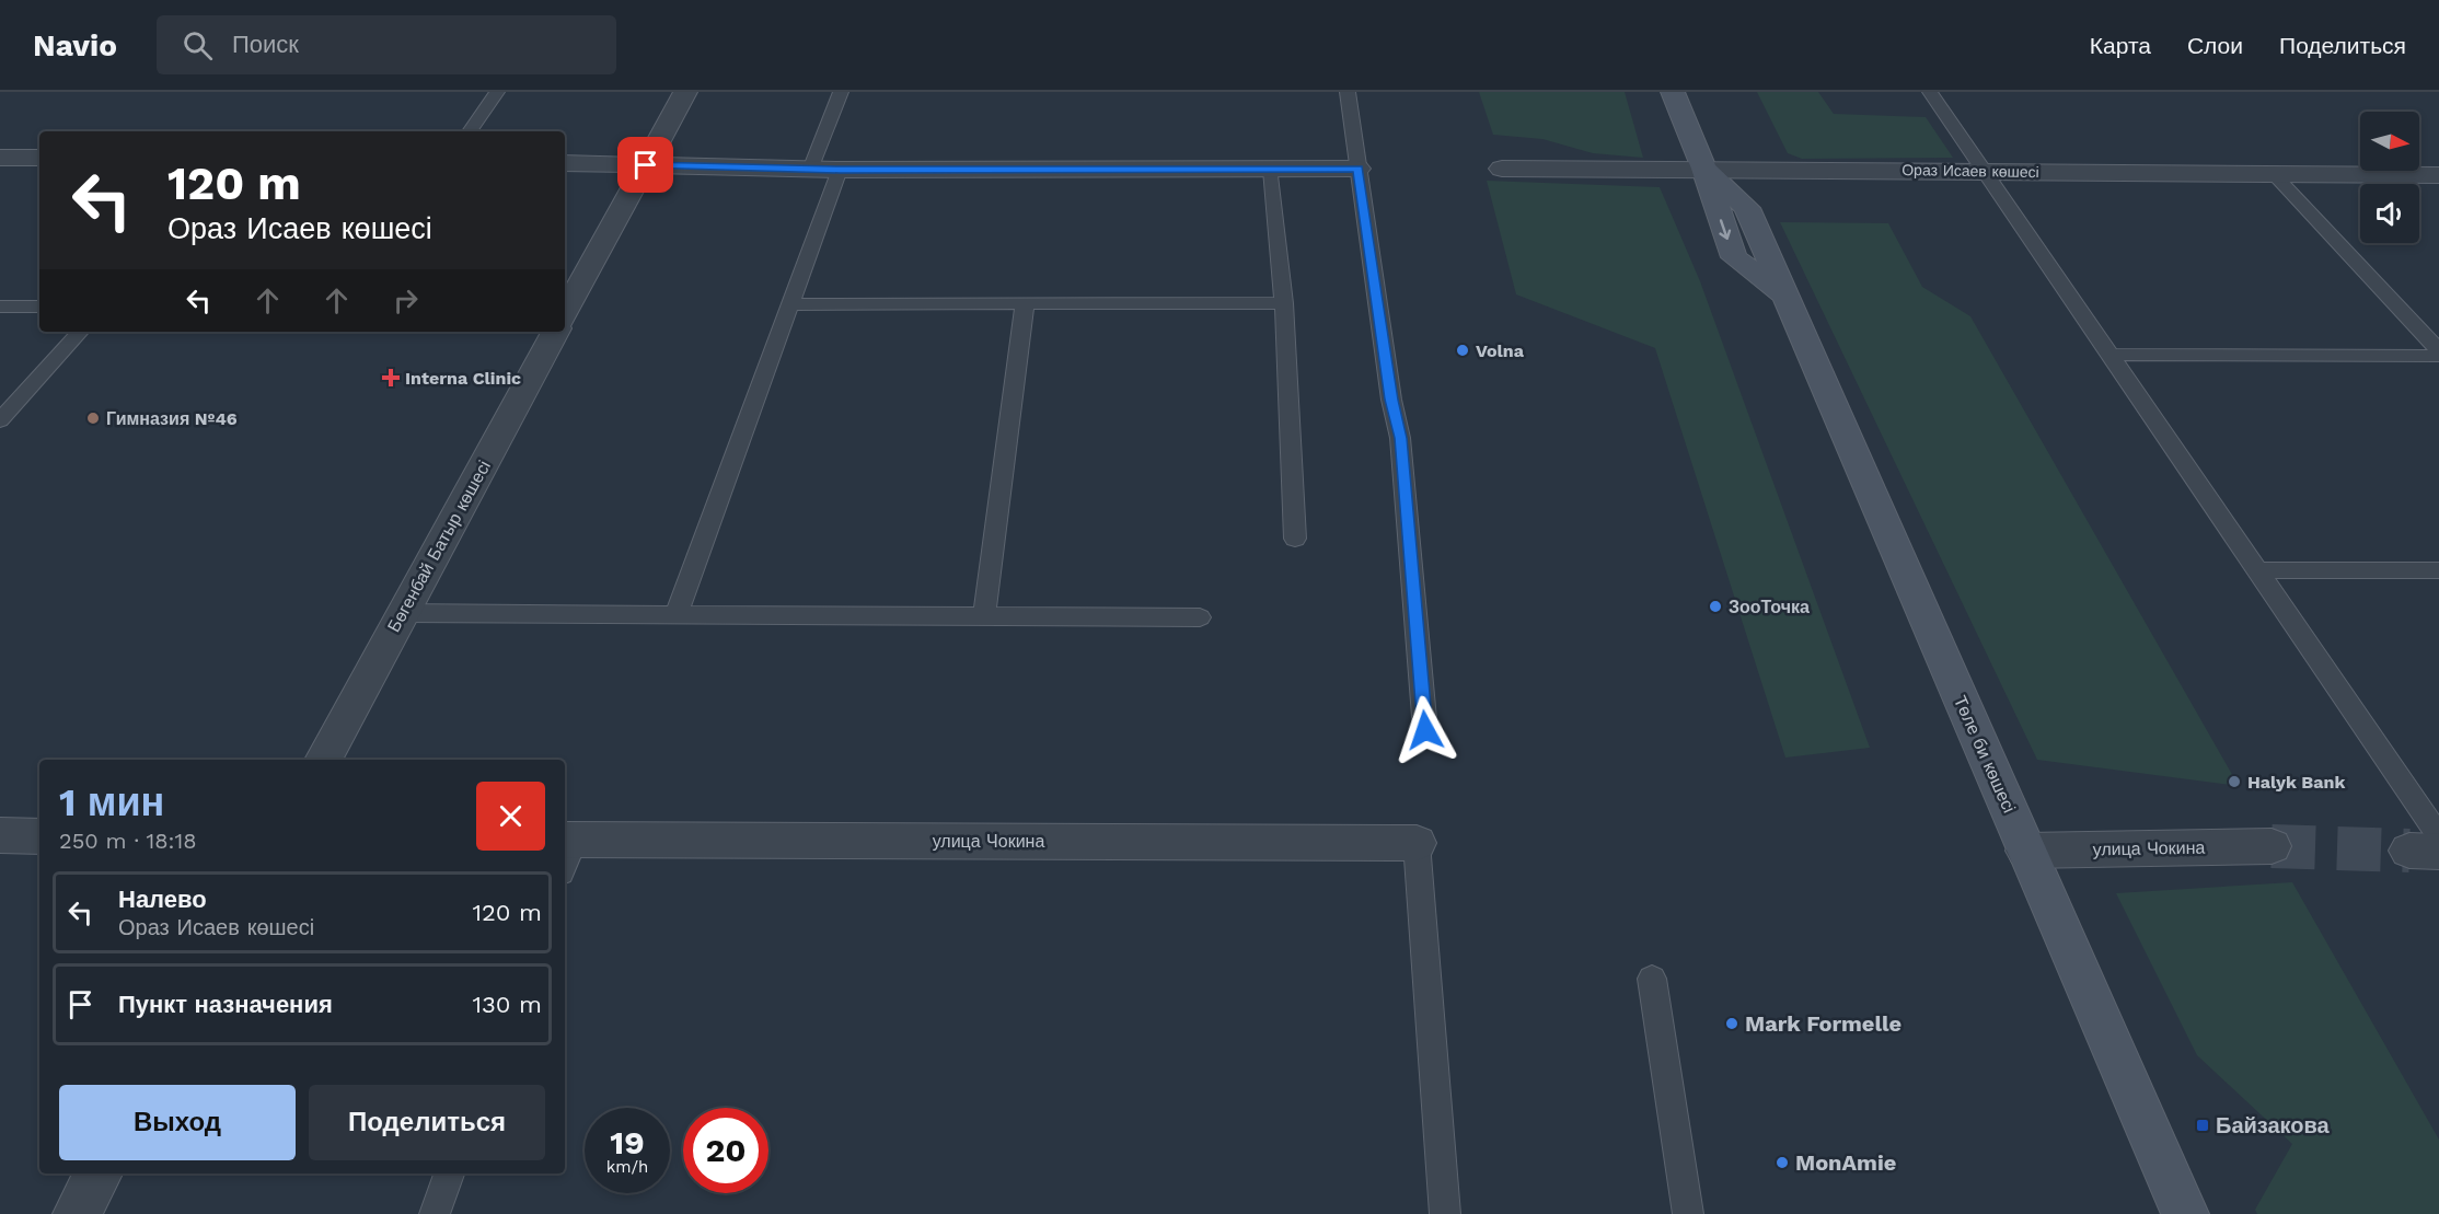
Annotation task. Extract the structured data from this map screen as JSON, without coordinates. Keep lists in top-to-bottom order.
{
  "streets": {
    "main road": ["Төле би көшесі"],
    "street": ["Ораз Исаев көшесі", "Бөгенбай Батыр көшесі", "улица Чокина"]
  },
  "crossings": [
    ["Ораз Исаев көшесі", "Төле би көшесі"],
    ["Төле би көшесі", "улица Чокина"]
  ],
  "places": {
    "other": [
      "Volna",
      "Гимназия №46",
      "ЗооТочка",
      "Halyk Bank",
      "Mark Formelle",
      "MonAmie"
    ],
    "health": ["Interna Clinic"],
    "transit": ["Байзакова"]
  },
  "north": "right",
  "page": {
    "header": "Navio",
    "search": "Поиск",
    "nav": ["Карта", "Слои", "Поделиться"],
    "turn": ["120 m", "Ораз Исаев көшесі"],
    "heading": ["1 мин", "250 m · 18:18"],
    "list": [
      {
        "name": "Налево",
        "note": "Ораз Исаев көшесі",
        "value": "120 m"
      },
      {
        "name": "Пункт назначения",
        "value": "130 m"
      }
    ],
    "buttons": ["Выход", "Поделиться"],
    "speed": "19 km/h",
    "limit": "20"
  }
}
